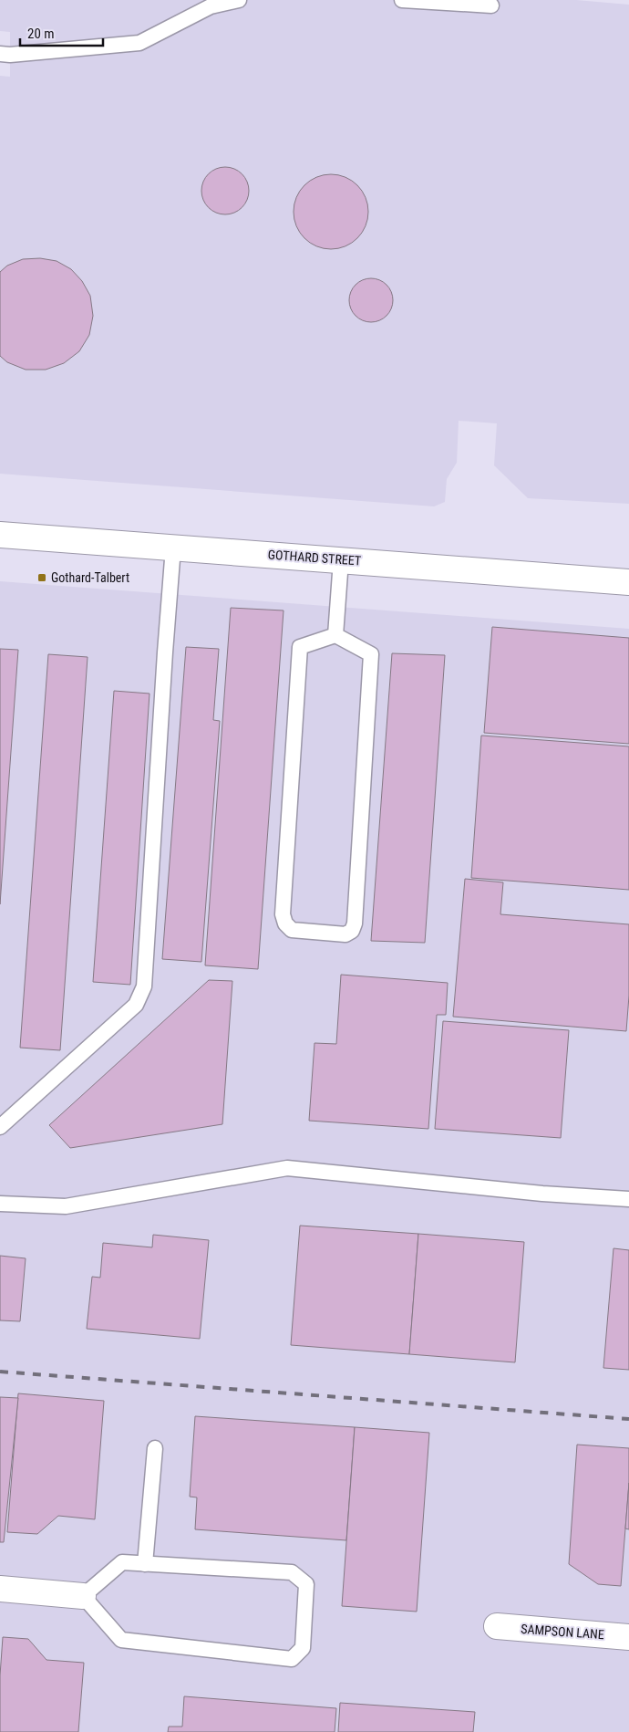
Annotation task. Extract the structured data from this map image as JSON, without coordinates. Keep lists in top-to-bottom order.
{
  "streets": {
    "street": ["GOTHARD STREET", "SAMPSON LANE"]
  },
  "places": {
    "transit": ["Gothard-Talbert"]
  },
  "scale_bar": "20 m"
}
